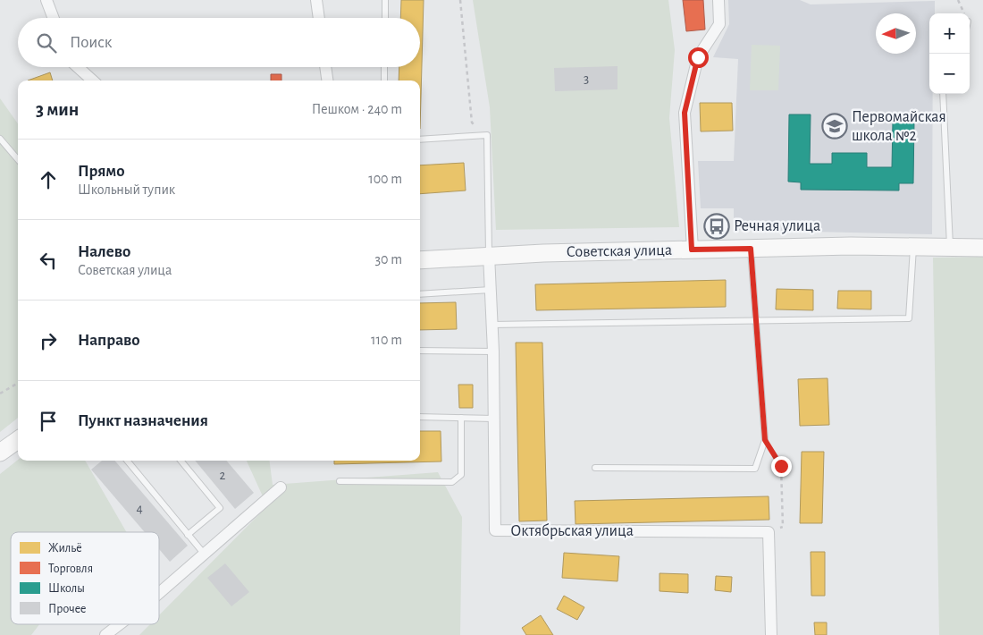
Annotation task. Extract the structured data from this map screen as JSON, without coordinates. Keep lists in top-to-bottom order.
{
  "streets": {
    "main road": ["Советская улица"],
    "street": ["Октябрьская улица"]
  },
  "crossings": [
    ["Советская улица", "Октябрьская улица"]
  ],
  "places": {
    "school or university": ["Первомайская школа №2"],
    "bus stop": ["Речная улица"]
  },
  "house_numbers": ["3", "2", "4"],
  "legend": [
    "Жильё",
    "Торговля",
    "Школы",
    "Прочее"
  ],
  "north": "left",
  "page": {
    "map_buttons": ["+", "−"],
    "search": "Поиск",
    "heading": ["3 мин", "Пешком · 240 m"],
    "list": [
      ["Прямо", "Школьный тупик", "100 m"],
      ["Налево", "Советская улица", "30 m"],
      ["Направо", "110 m"],
      "Пункт назначения"
    ]
  }
}
